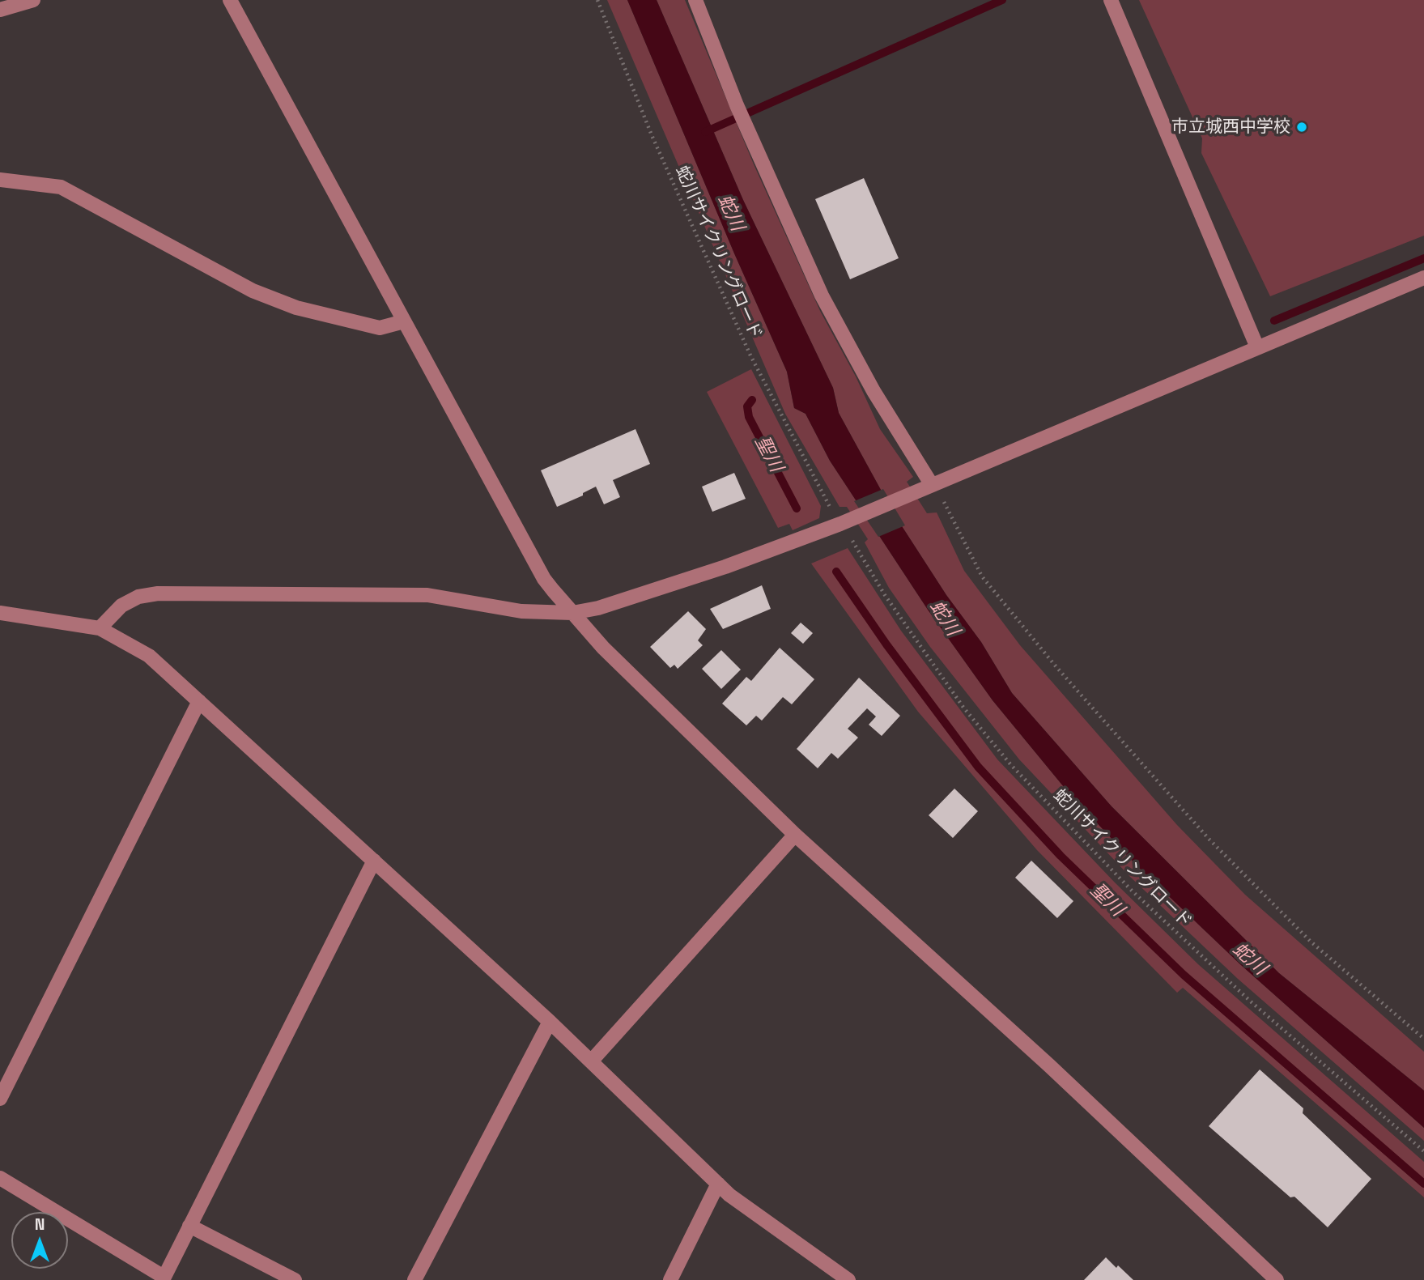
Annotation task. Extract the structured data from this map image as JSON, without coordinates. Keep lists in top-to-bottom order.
{
  "streets": {
    "path": ["蛇川サイクリングロード"]
  },
  "water": ["蛇川", "聖川"],
  "places": ["市立城西中学校"],
  "north": "top"
}
